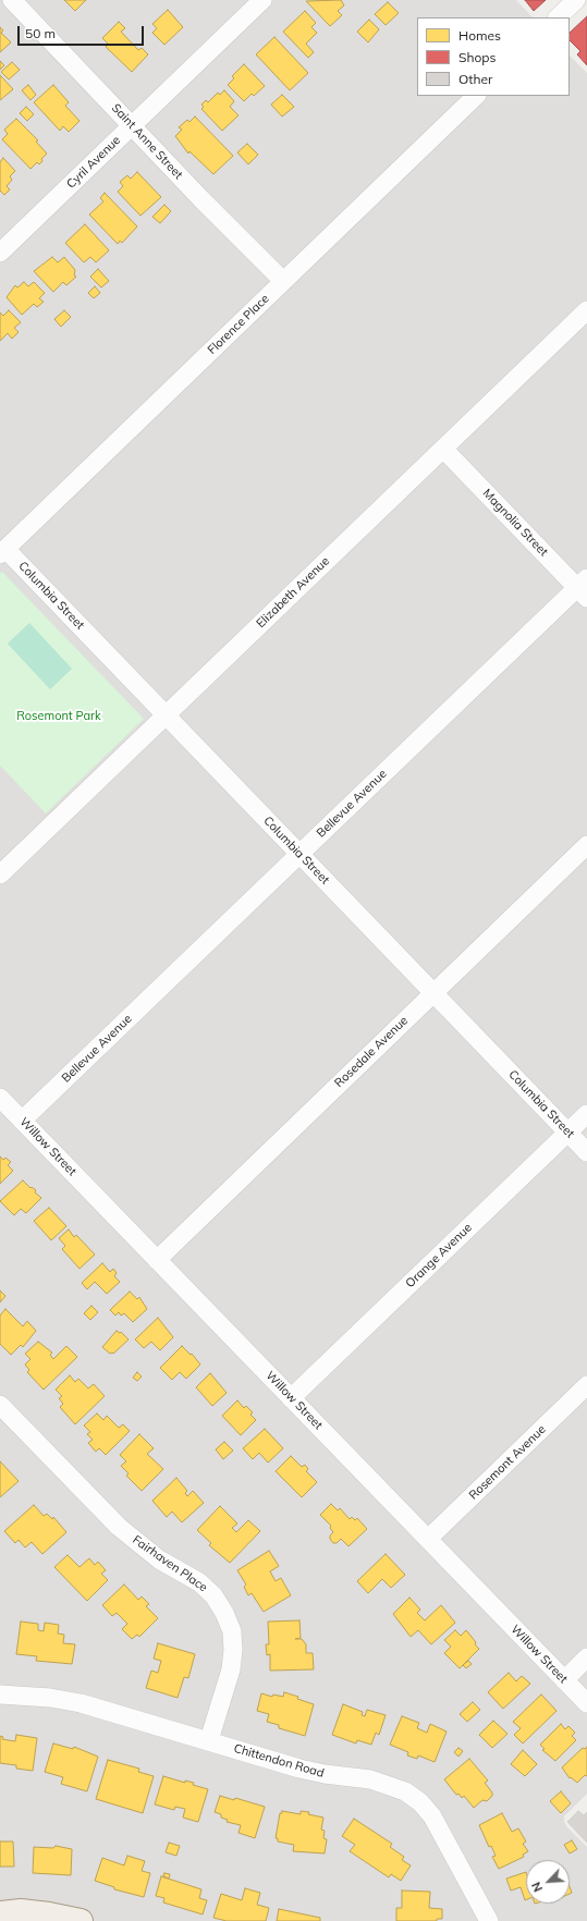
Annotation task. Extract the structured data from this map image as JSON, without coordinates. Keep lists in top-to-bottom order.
{
  "streets": {
    "street": [
      "Saint Anne Street",
      "Cyril Avenue",
      "Florence Place",
      "Magnolia Street",
      "Elizabeth Avenue",
      "Columbia Street",
      "Bellevue Avenue",
      "Rosedale Avenue",
      "Willow Street",
      "Orange Avenue",
      "Rosemont Avenue",
      "Fairhaven Place",
      "Chittendon Road"
    ]
  },
  "crossings": [
    ["Saint Anne Street", "Cyril Avenue"],
    ["Saint Anne Street", "Florence Place"],
    ["Florence Place", "Columbia Street"],
    ["Magnolia Street", "Elizabeth Avenue"],
    ["Magnolia Street", "Bellevue Avenue"],
    ["Elizabeth Avenue", "Columbia Street"],
    ["Columbia Street", "Bellevue Avenue"],
    ["Columbia Street", "Rosedale Avenue"],
    ["Columbia Street", "Orange Avenue"],
    ["Bellevue Avenue", "Willow Street"],
    ["Rosedale Avenue", "Willow Street"],
    ["Willow Street", "Orange Avenue"],
    ["Willow Street", "Rosemont Avenue"],
    ["Fairhaven Place", "Chittendon Road"]
  ],
  "parks": ["Rosemont Park"],
  "legend": ["Homes", "Shops", "Other"],
  "scale_bar": "50 m",
  "north": "bottom left"
}
